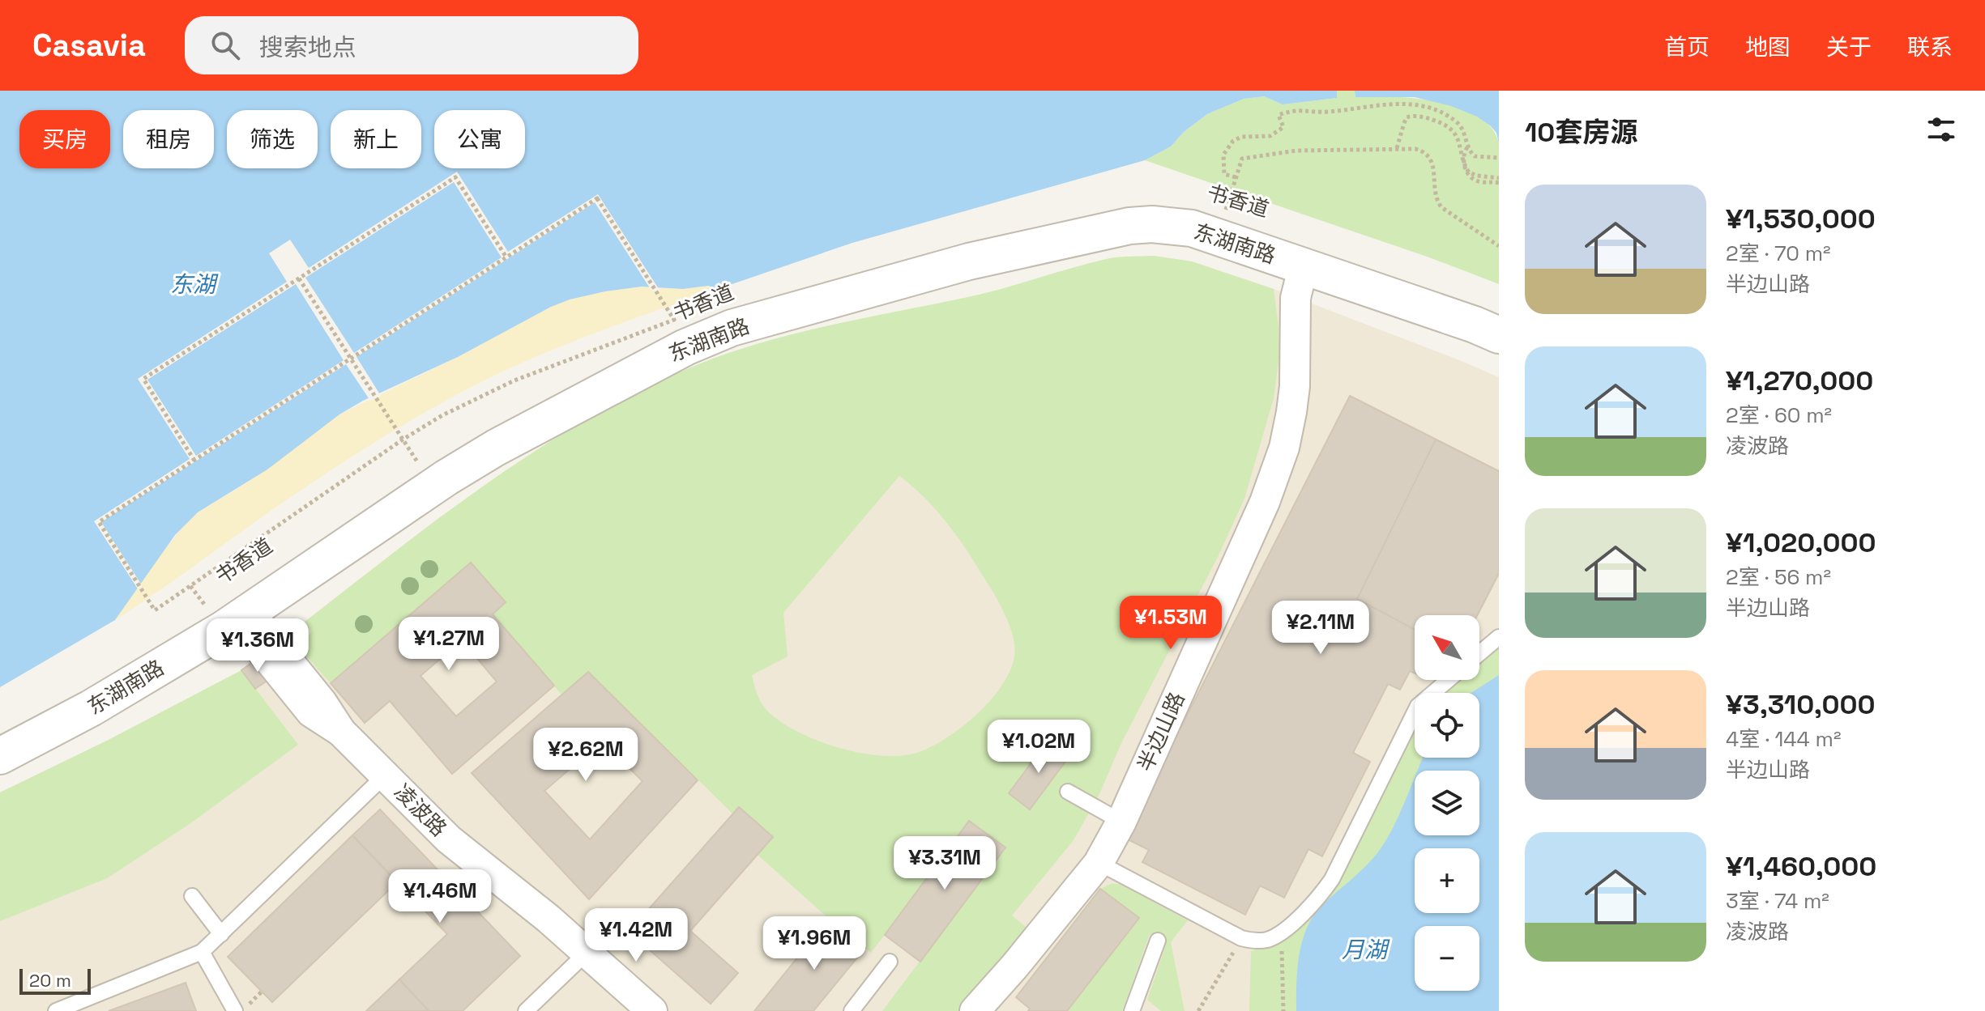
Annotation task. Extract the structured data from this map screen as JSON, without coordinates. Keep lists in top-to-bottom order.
{
  "streets": {
    "street": ["东湖南路", "半边山路", "凌波路"],
    "path": ["书香道"]
  },
  "crossings": [
    ["书香道", "东湖南路"],
    ["书香道", "凌波路"],
    ["东湖南路", "半边山路"],
    ["东湖南路", "凌波路"]
  ],
  "water": ["东湖", "月湖"],
  "scale_bar": "20 m",
  "north": "top left",
  "page": {
    "header": "Casavia",
    "search": "搜索地点",
    "nav": [
      "首页",
      "地图",
      "关于",
      "联系"
    ],
    "heading": "10套房源",
    "chip": [
      "买房",
      "租房",
      "筛选",
      "新上",
      "公寓"
    ],
    "list": [
      {
        "name": "¥1,530,000",
        "note": "2室 · 70 m² · 半边山路"
      },
      {
        "name": "¥1,270,000",
        "note": "2室 · 60 m² · 凌波路"
      },
      {
        "name": "¥1,020,000",
        "note": "2室 · 56 m² · 半边山路"
      },
      {
        "name": "¥3,310,000",
        "note": "4室 · 144 m² · 半边山路"
      },
      {
        "name": "¥1,460,000",
        "note": "3室 · 74 m² · 凌波路"
      }
    ],
    "price": [
      "¥1.53M",
      "¥2.11M",
      "¥1.27M",
      "¥1.36M",
      "¥1.02M",
      "¥2.62M",
      "¥3.31M",
      "¥1.46M",
      "¥1.42M",
      "¥1.96M"
    ],
    "map_buttons": ["+", "−"],
    "scale": "20 m"
  }
}
